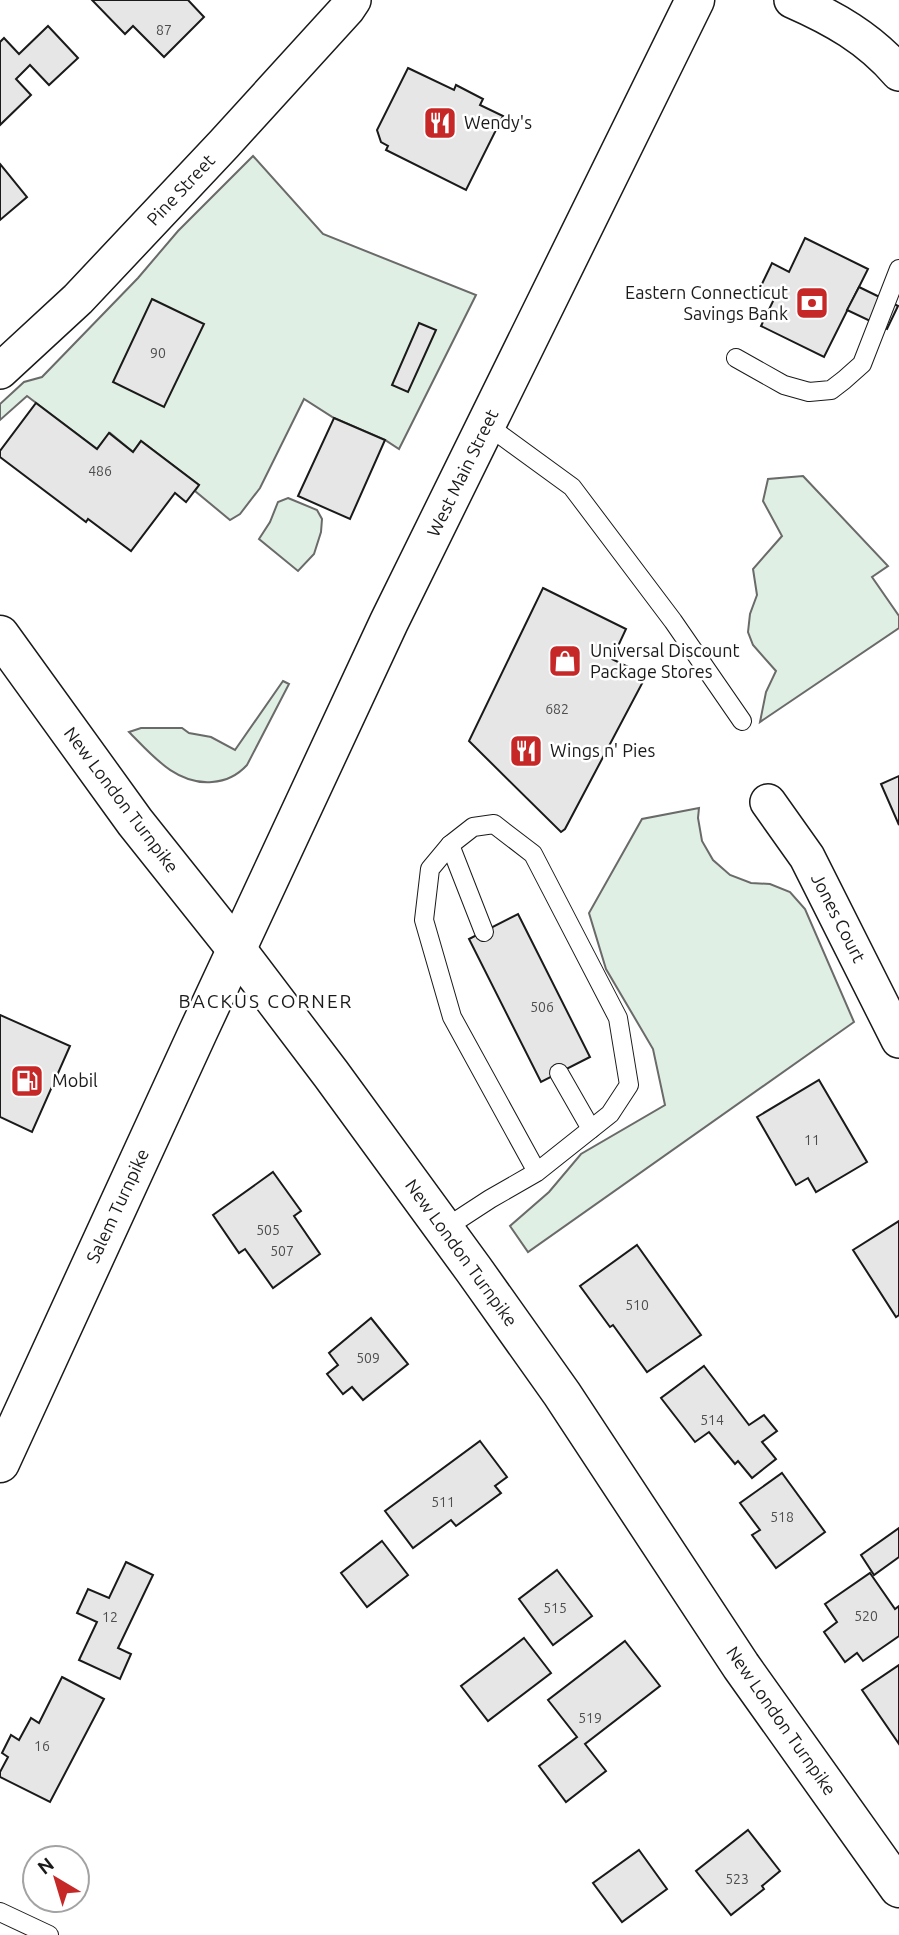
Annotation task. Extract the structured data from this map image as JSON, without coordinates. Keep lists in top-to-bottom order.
{
  "streets": {
    "main road": ["West Main Street", "New London Turnpike", "Salem Turnpike"],
    "street": ["Pine Street", "Jones Court"]
  },
  "crossings": [
    ["West Main Street", "New London Turnpike"],
    ["West Main Street", "Salem Turnpike"],
    ["New London Turnpike", "Salem Turnpike"]
  ],
  "districts": ["BACKUS CORNER"],
  "places": {
    "restaurant": ["Wendy's", "Wings n' Pies"],
    "bank": ["Eastern Connecticut Savings Bank"],
    "shop": ["Universal Discount Package Stores"],
    "fuel station": ["Mobil"]
  },
  "house_numbers": [
    "87",
    "90",
    "486",
    "682",
    "506",
    "11",
    "505",
    "507",
    "510",
    "509",
    "514",
    "511",
    "518",
    "515",
    "520",
    "12",
    "519",
    "16",
    "523"
  ],
  "north": "top left"
}
